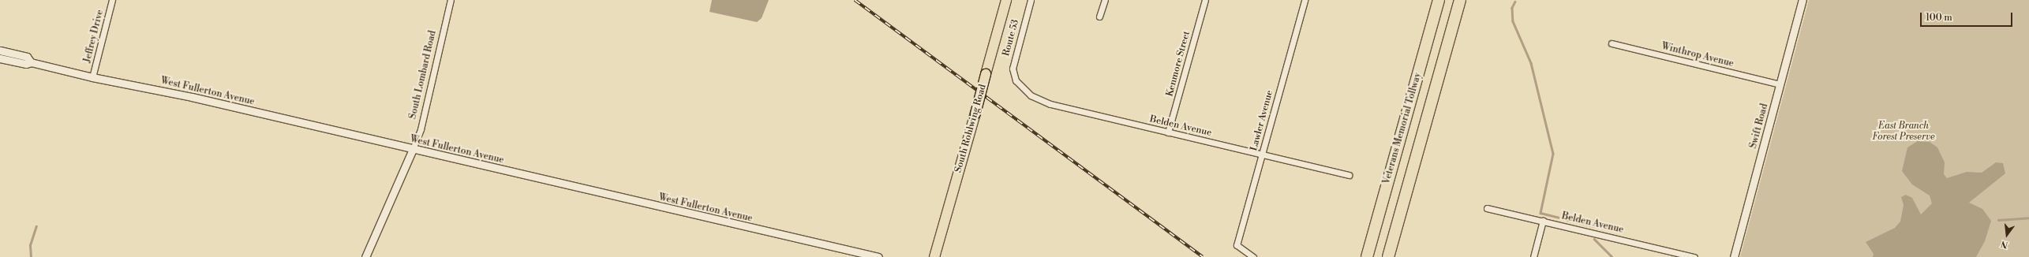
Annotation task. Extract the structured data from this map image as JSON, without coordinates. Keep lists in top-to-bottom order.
{
  "streets": {
    "highway": ["Veterans Memorial Tollway"],
    "main road": ["South Rohlwing Road"],
    "street": [
      "Jeffrey Drive",
      "Route 53",
      "Winthrop Avenue",
      "Kenmore Street",
      "South Lombard Road",
      "West Fullerton Avenue",
      "Lawler Avenue",
      "Belden Avenue",
      "Swift Road"
    ]
  },
  "crossings": [
    ["Jeffrey Drive", "West Fullerton Avenue"],
    ["Route 53", "Belden Avenue"],
    ["Winthrop Avenue", "Swift Road"],
    ["Kenmore Street", "Belden Avenue"],
    ["South Lombard Road", "West Fullerton Avenue"],
    ["Lawler Avenue", "Belden Avenue"]
  ],
  "parks": ["East Branch Forest Preserve"],
  "scale_bar": "100 m",
  "north": "bottom"
}
